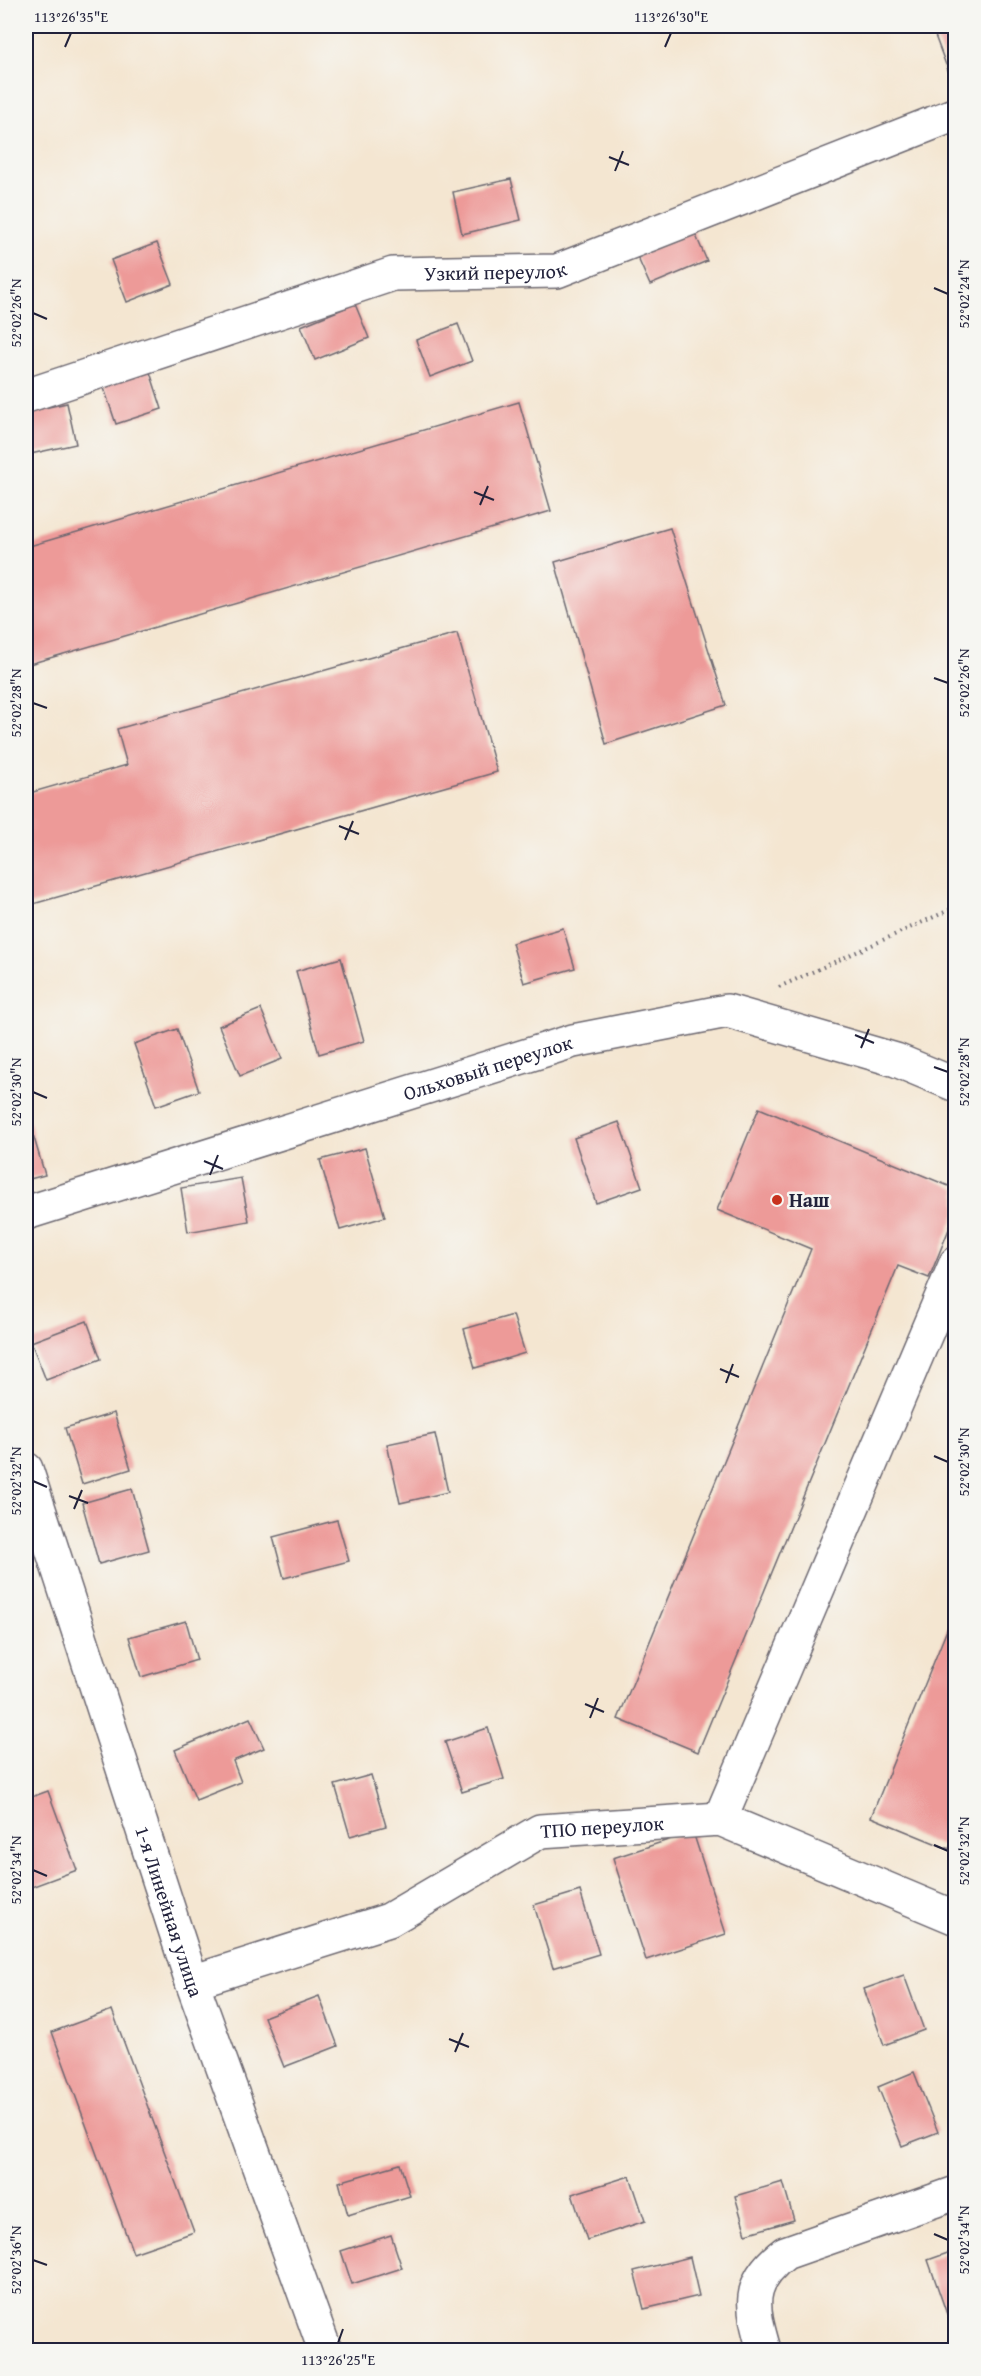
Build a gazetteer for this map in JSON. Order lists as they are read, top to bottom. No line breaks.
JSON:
{"streets":{"street":["Узкий переулок","Ольховый переулок","ТПО переулок","1-я Линейная улица"]},"crossings":[["ТПО переулок","1-я Линейная улица"]],"places":["Наш"],"coordinates":["113°26'35\"E","113°26'30\"E","52°02'24\"N","52°02'26\"N","52°02'28\"N","52°02'30\"N","52°02'32\"N","52°02'34\"N","52°02'36\"N","113°26'25\"E"]}
